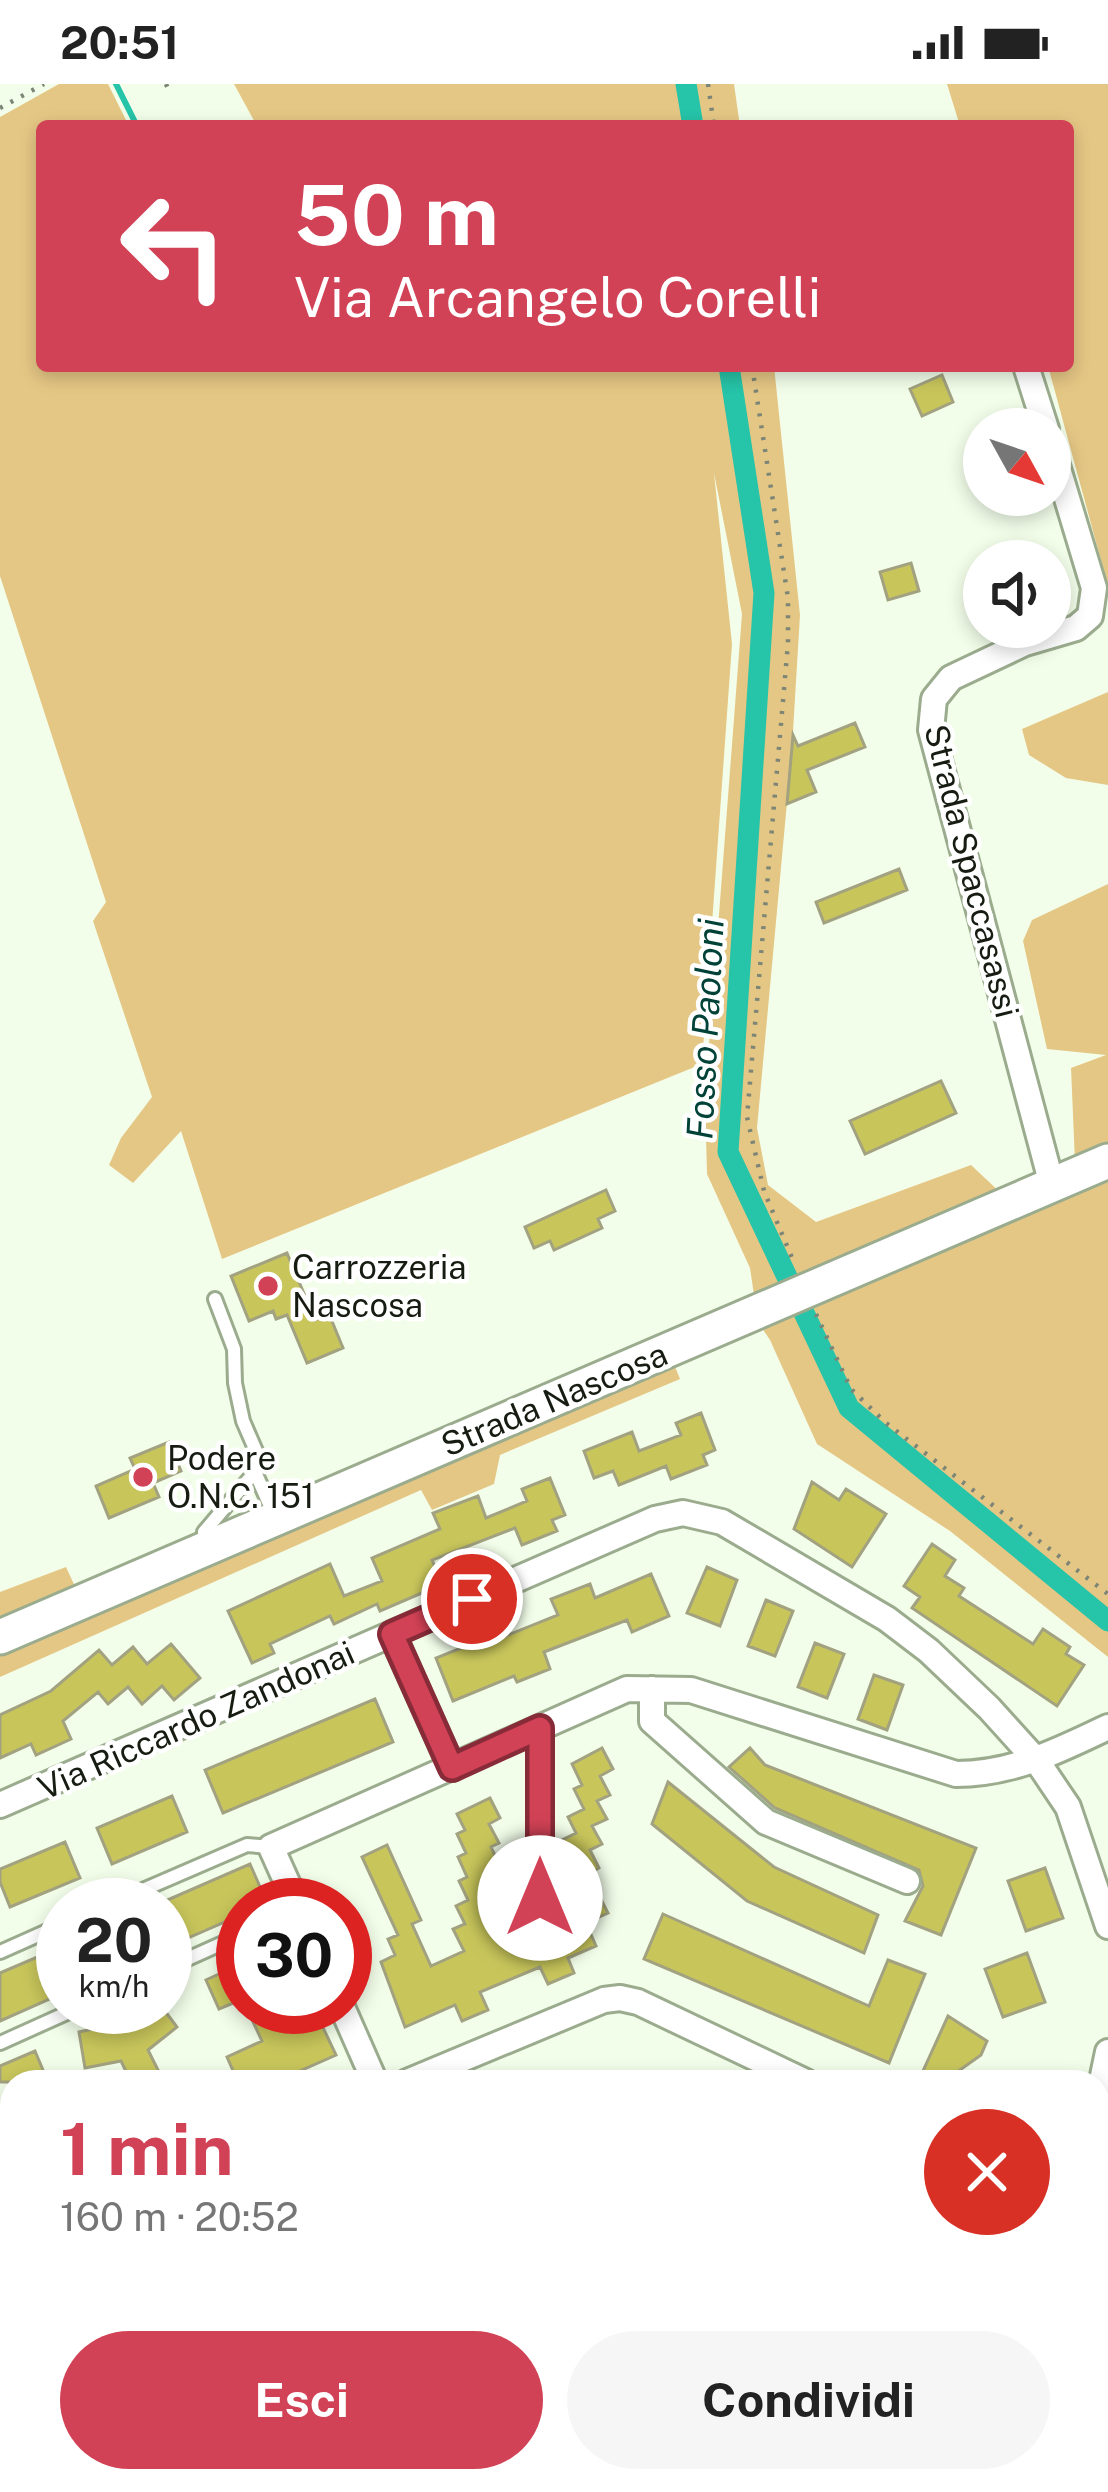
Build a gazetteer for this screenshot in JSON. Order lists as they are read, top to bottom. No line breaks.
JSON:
{"streets":{"street":["Strada Spaccasassi","Strada Nascosa","Via Riccardo Zandonai"]},"crossings":[["Strada Spaccasassi","Strada Nascosa"]],"water":["Fosso Paoloni"],"places":["Carrozzeria Nascosa","Podere O.N.C. 151"],"north":"bottom right","page":{"status":"20:51","turn":["50 m","Via Arcangelo Corelli"],"speed":"20 km/h","limit":"30","heading":["1 min","160 m · 20:52"],"buttons":["Esci","Condividi"]}}
